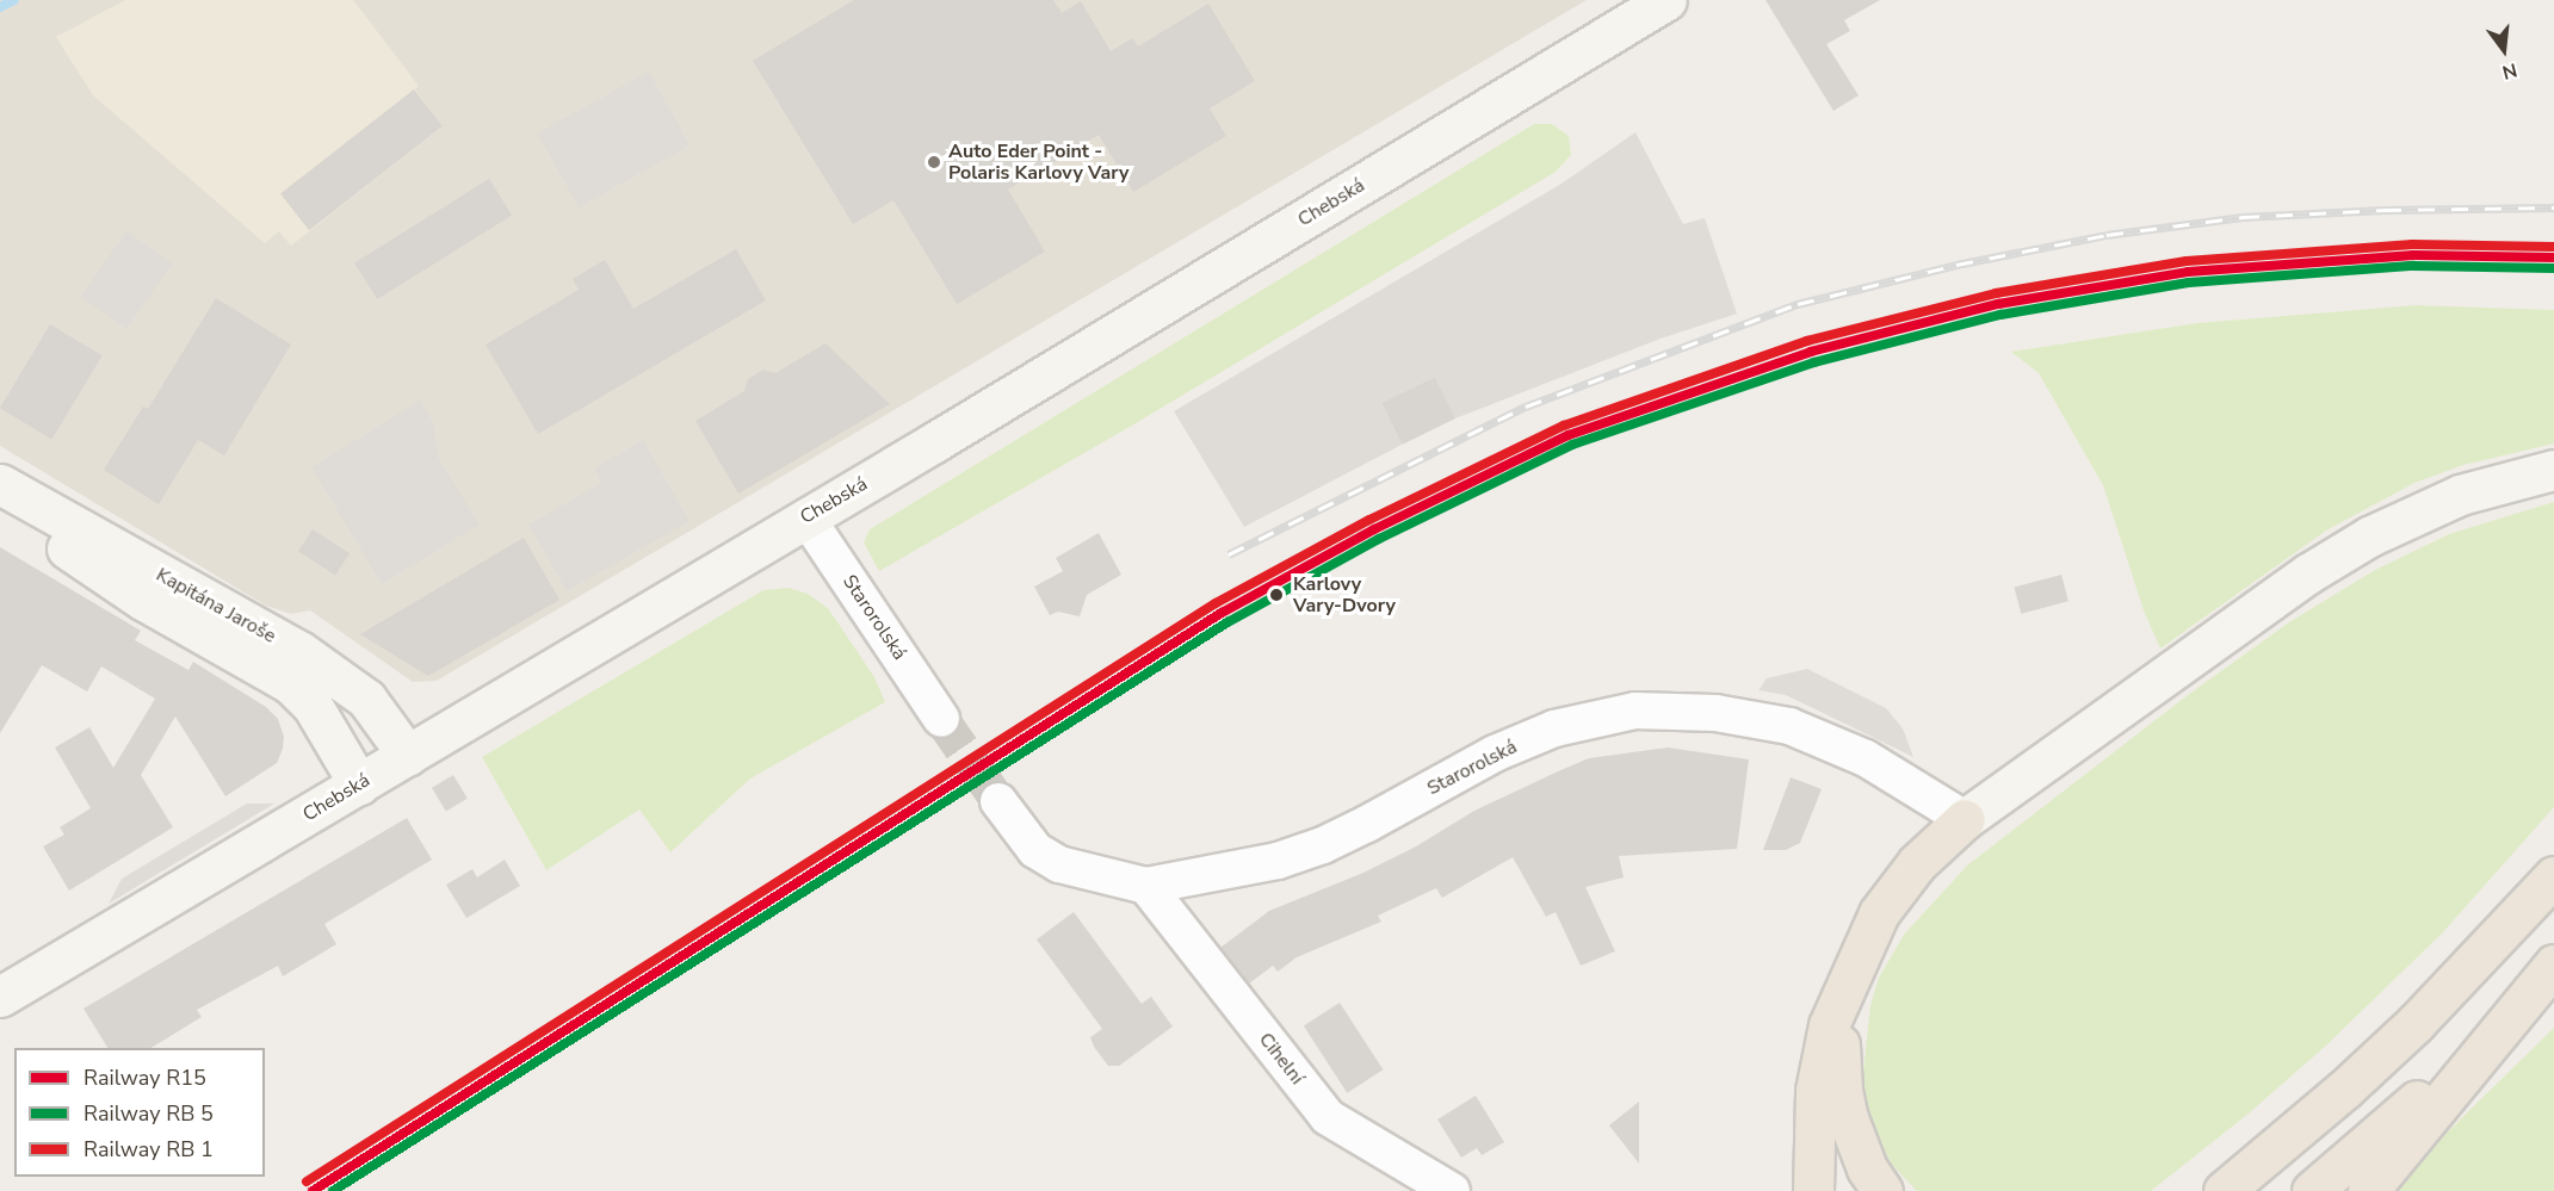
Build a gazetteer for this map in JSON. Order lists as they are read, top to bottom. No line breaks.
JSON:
{"streets":{"street":["Chebská","Kapitána Jaroše","Starorolská","Cihelní"]},"crossings":[["Chebská","Kapitána Jaroše"],["Chebská","Starorolská"],["Starorolská","Cihelní"]],"places":["Auto Eder Point - Polaris Karlovy Vary","Karlovy Vary-Dvory"],"lines":["rail line R15"],"legend":["Railway R15","Railway RB 5","Railway RB 1"],"north":"bottom"}
